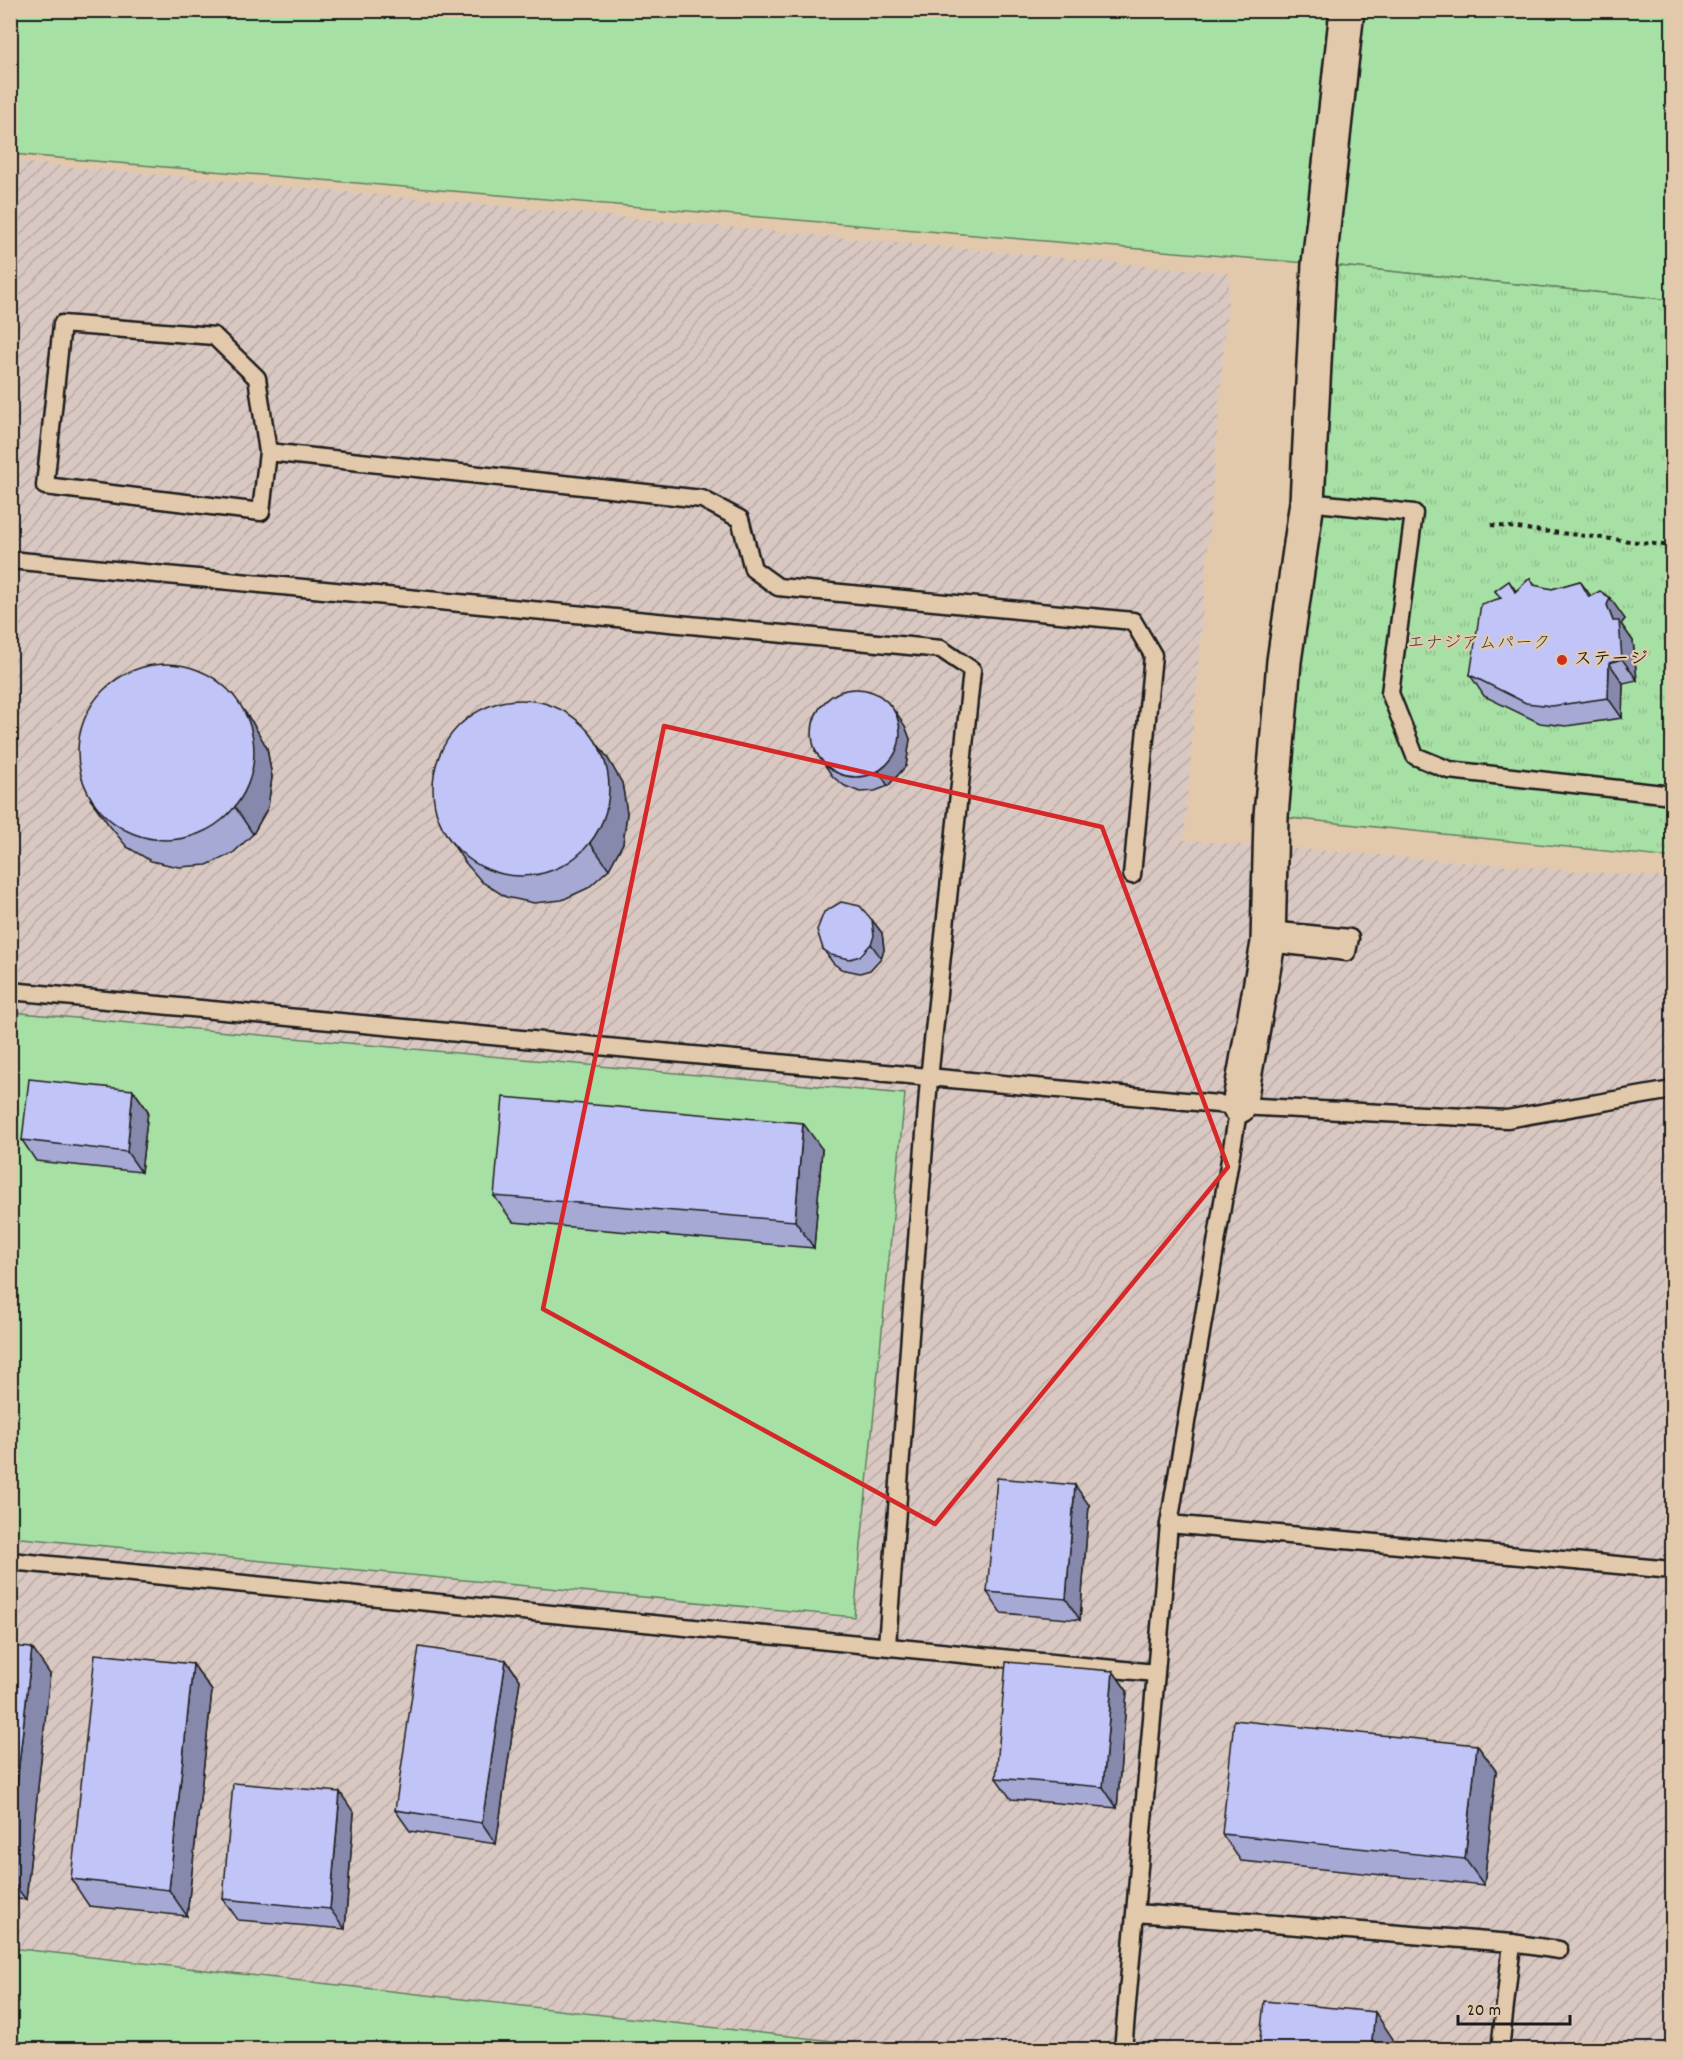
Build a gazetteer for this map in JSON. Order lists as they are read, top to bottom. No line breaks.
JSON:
{"parks":["エナジアムパーク"],"places":["ステージ"],"scale_bar":"20 m"}
